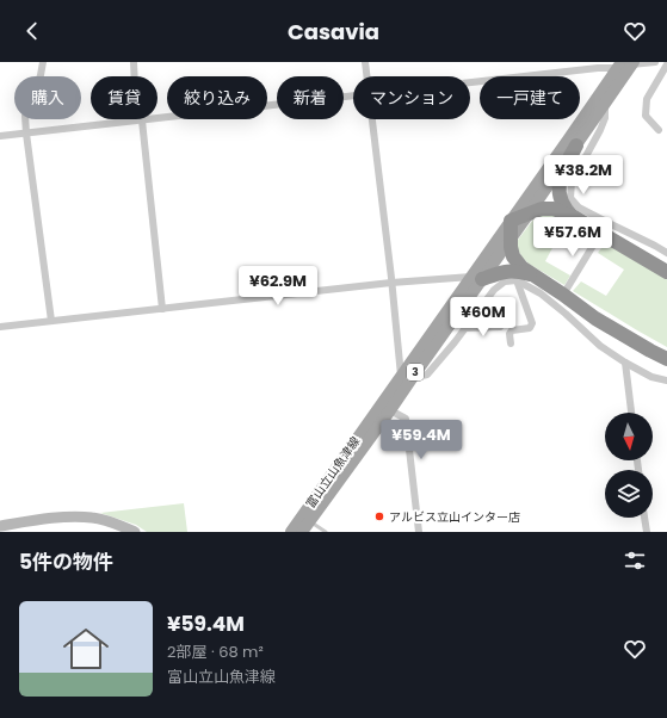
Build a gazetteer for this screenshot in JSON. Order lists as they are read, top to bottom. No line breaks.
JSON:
{"streets":{"main road":["3","富山立山魚津線"]},"places":["アルビス立山インター店"],"north":"bottom","page":{"header":"Casavia","chip":["購入","賃貸","絞り込み","新着","マンション","一戸建て"],"price":["¥38.2M","¥57.6M","¥62.9M","¥60M","¥59.4M"],"heading":"5件の物件","list":[{"name":"¥59.4M","note":"2部屋 · 68 m² · 富山立山魚津線"}]}}
